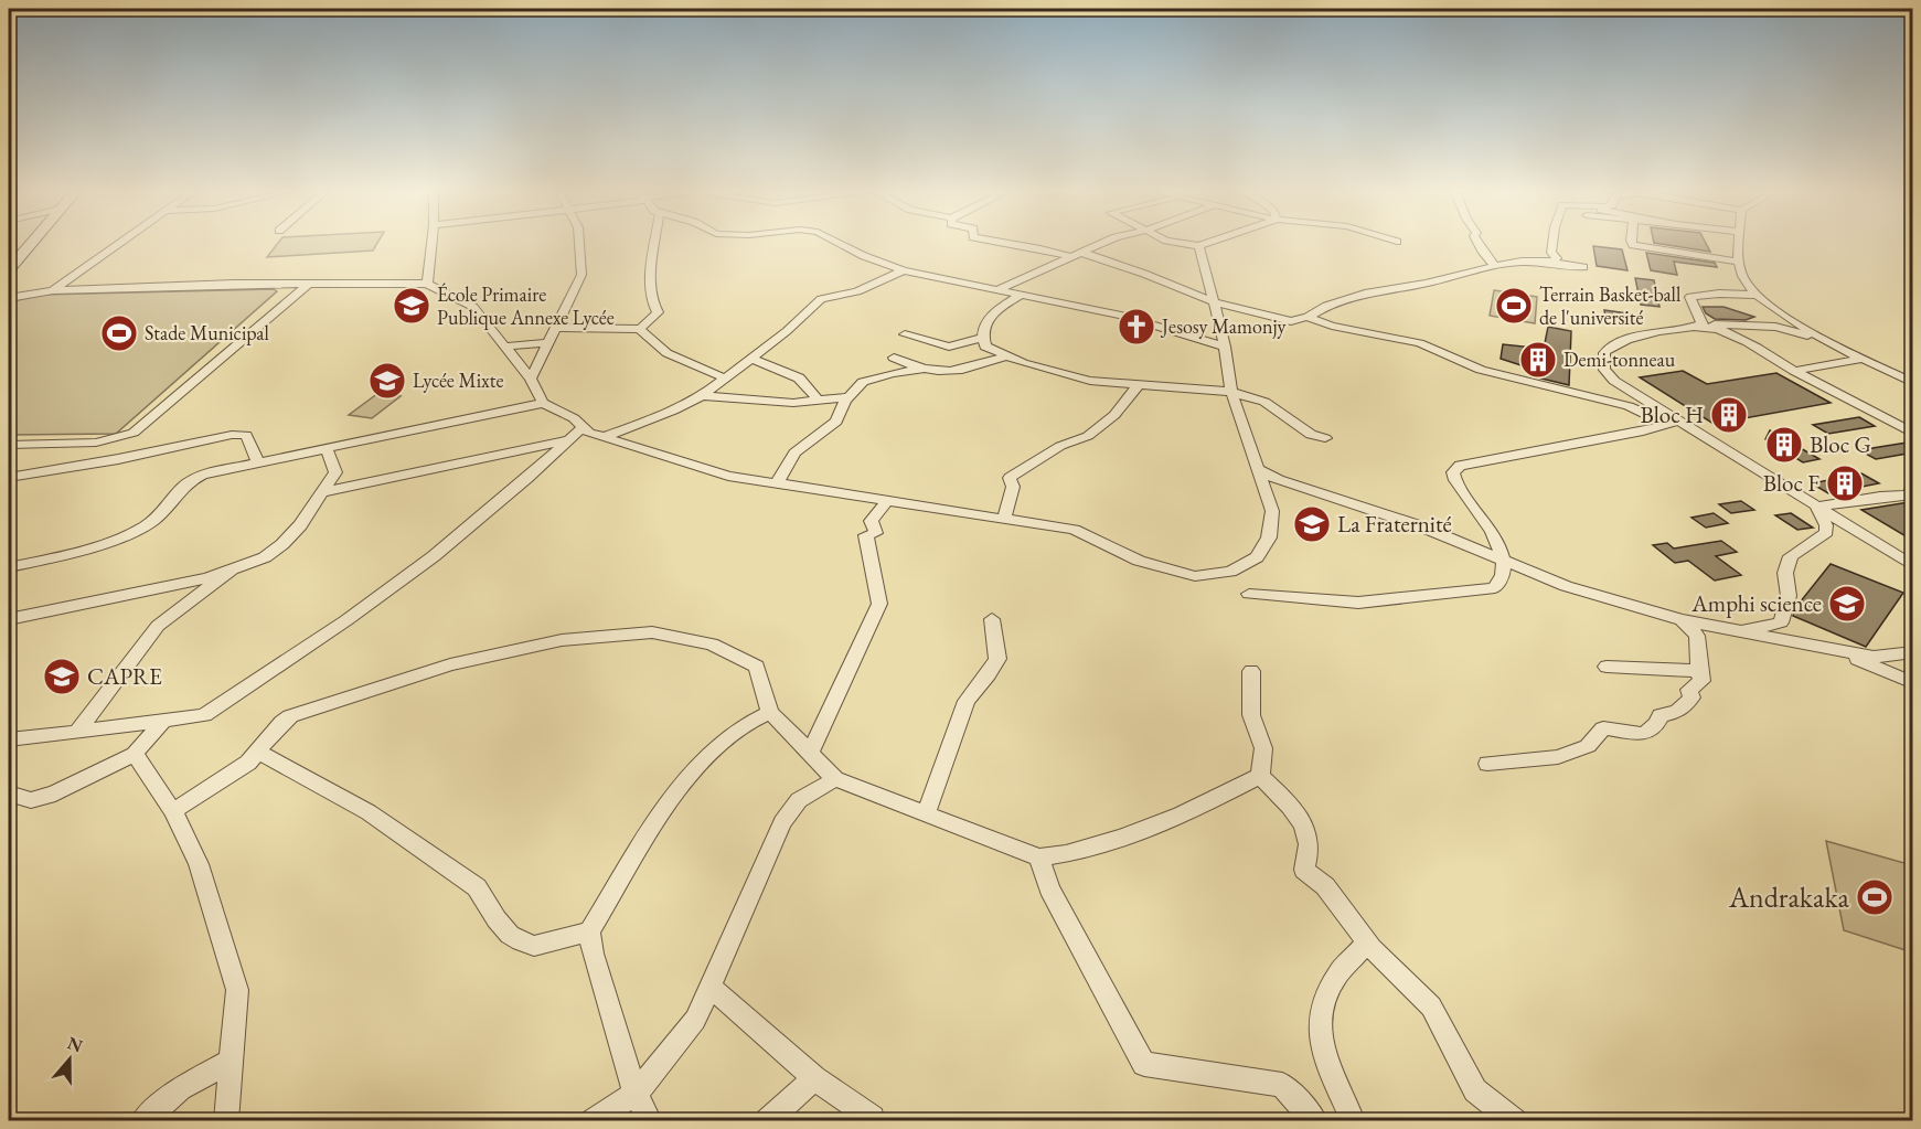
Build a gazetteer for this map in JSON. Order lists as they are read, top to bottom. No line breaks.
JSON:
{"places":{"school or university":["École Primaire Publique Annexe Lycée","Lycée Mixte","La Fraternité","Amphi science","CAPRE"],"sports":["Terrain Basket-ball de l'université","Stade Municipal","Andrakaka"],"church":["Jesosy Mamonjy"],"building":["Demi-tonneau","Bloc H","Bloc G","Bloc F"]},"north":"top"}
